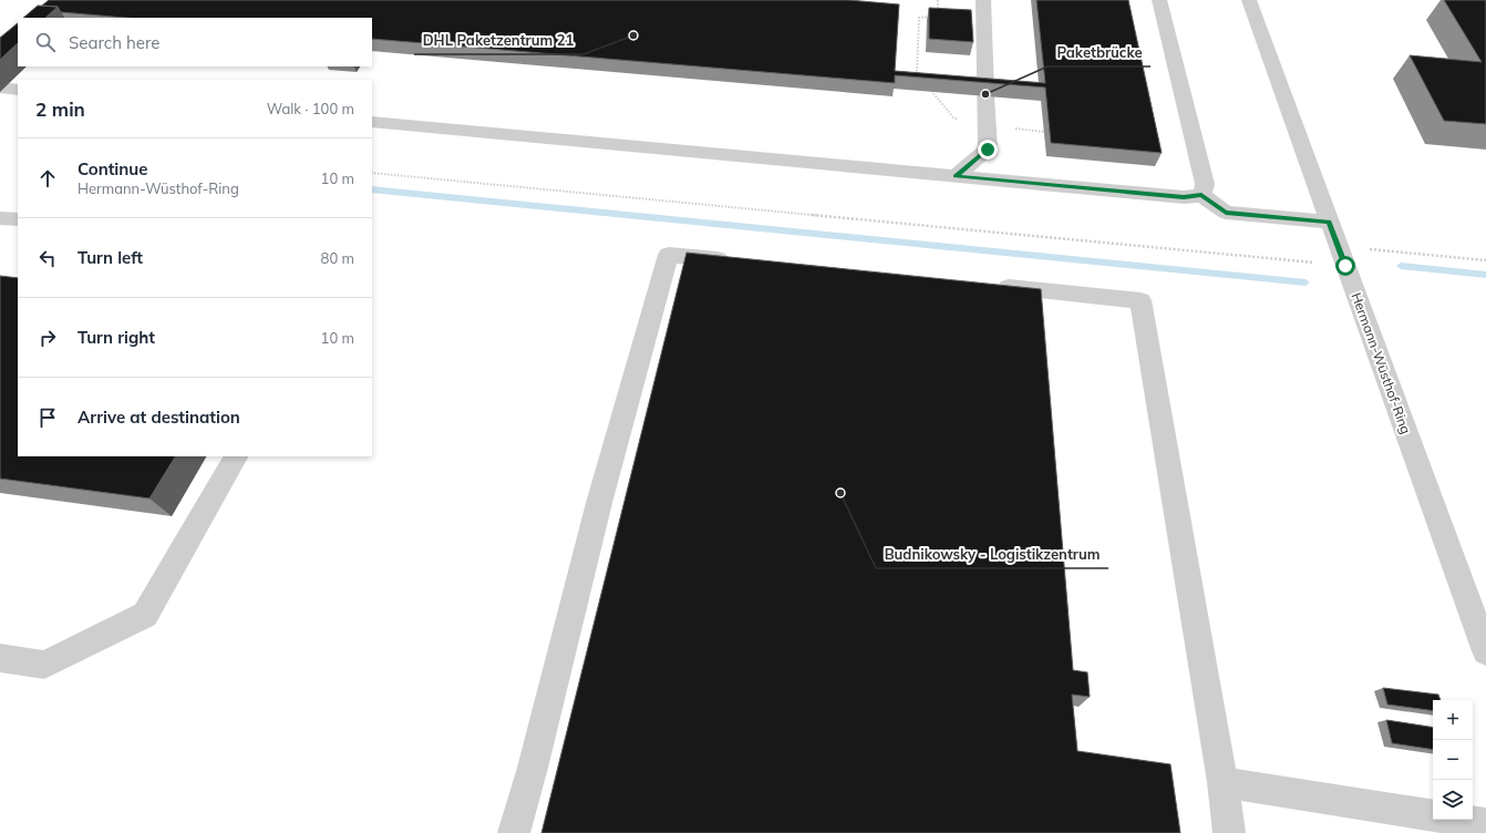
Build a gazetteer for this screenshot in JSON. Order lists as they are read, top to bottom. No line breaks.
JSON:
{"streets":{"street":["Hermann-Wüsthof-Ring"]},"places":["DHL Paketzentrum 21","Paketbrücke","Budnikowsky - Logistikzentrum"],"page":{"search":"Search here","heading":["2 min","Walk · 100 m"],"list":[["Continue","Hermann-Wüsthof-Ring","10 m"],["Turn left","80 m"],["Turn right","10 m"],"Arrive at destination"],"map_buttons":["+","−"]}}
